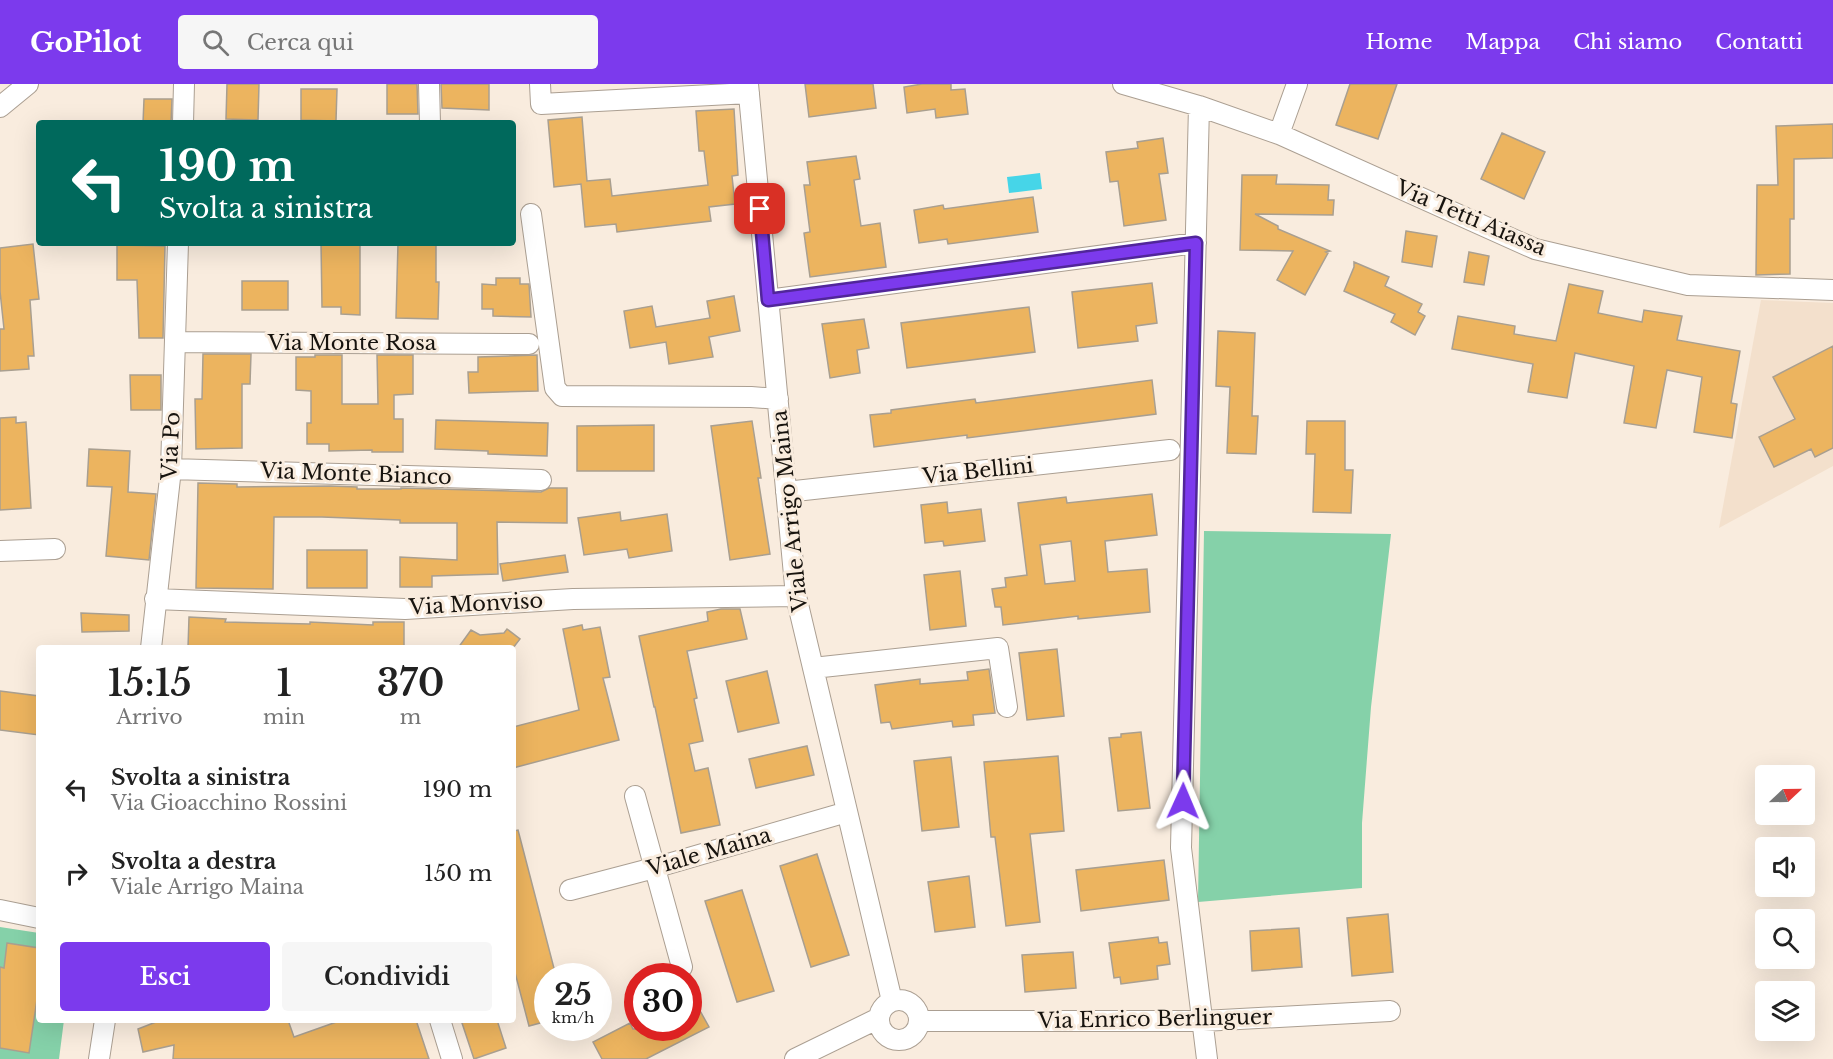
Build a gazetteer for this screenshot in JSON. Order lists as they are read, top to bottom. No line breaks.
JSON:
{"streets":{"street":["Via Tetti Aiassa","Via Monte Rosa","Via Po","Via Bellini","Via Monte Bianco","Viale Arrigo Maina","Via Monviso","Viale Maina","Via Enrico Berlinguer"]},"crossings":[["Via Monte Rosa","Via Po"],["Via Po","Via Monte Bianco"],["Via Po","Via Monviso"],["Via Bellini","Viale Arrigo Maina"],["Viale Arrigo Maina","Via Monviso"],["Viale Arrigo Maina","Viale Maina"],["Viale Arrigo Maina","Via Enrico Berlinguer"]],"north":"right","page":{"header":"GoPilot","search":"Cerca qui","nav":["Home","Mappa","Chi siamo","Contatti"],"turn":["190 m","Svolta a sinistra"],"eta":["15:15","Arrivo","1","min","370","m"],"list":[{"name":"Svolta a sinistra","note":"Via Gioacchino Rossini","value":"190 m"},{"name":"Svolta a destra","note":"Viale Arrigo Maina","value":"150 m"}],"buttons":["Esci","Condividi"],"speed":"25 km/h","limit":"30"}}
